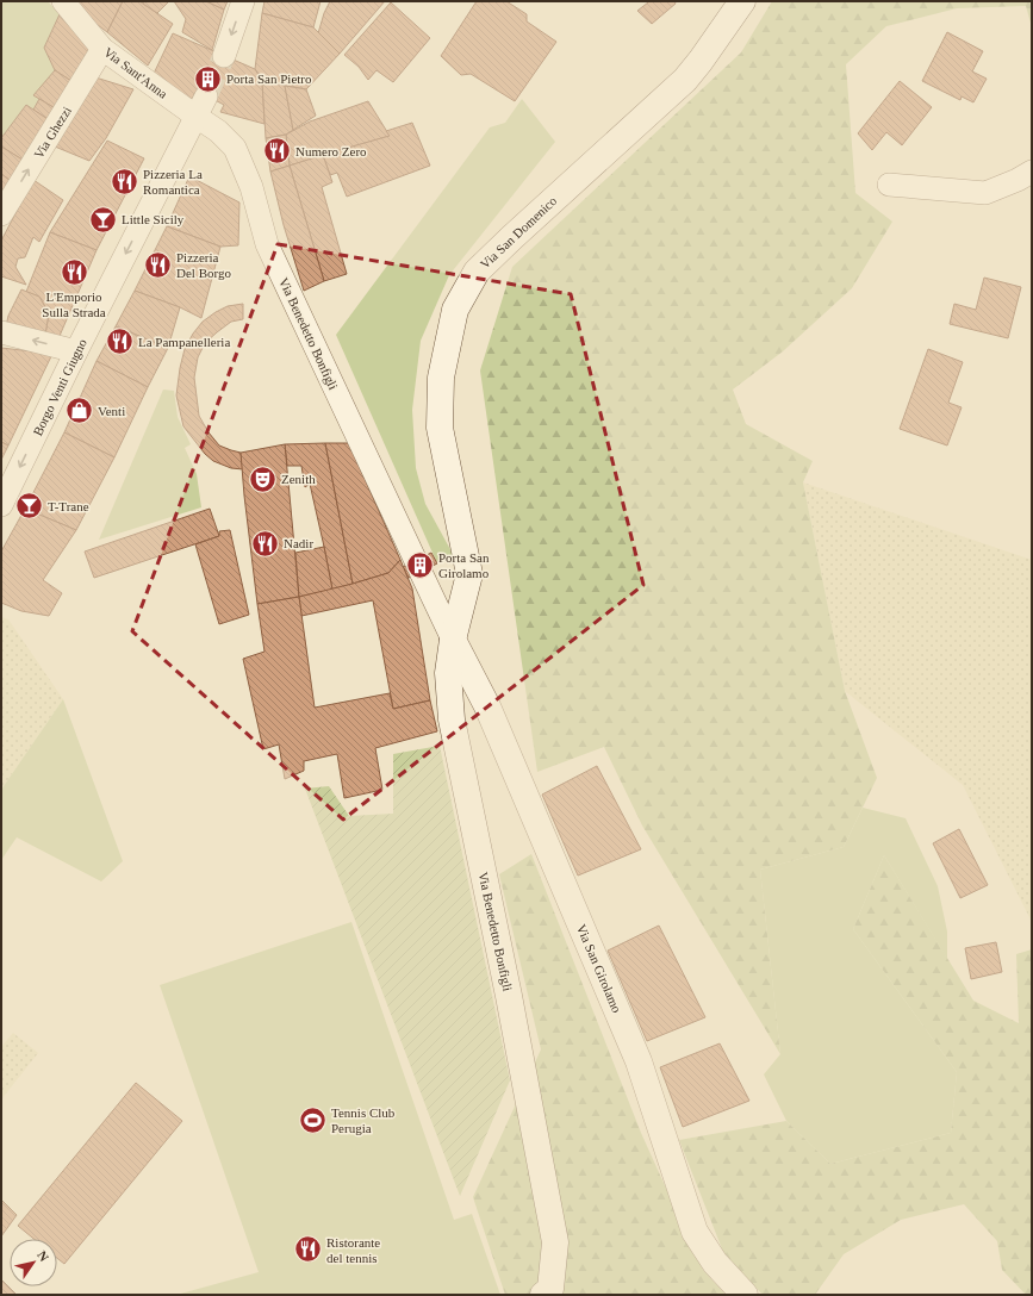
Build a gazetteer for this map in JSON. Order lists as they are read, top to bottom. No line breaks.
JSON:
{"streets":{"main road":["Via San Domenico","Via Benedetto Bonfigli","Via San Girolamo"],"street":["Via Sant'Anna","Via Ghezzi","Borgo Venti Giugno"]},"crossings":[["Via Sant'Anna","Via Ghezzi"],["Via Sant'Anna","Via Benedetto Bonfigli"],["Via Sant'Anna","Borgo Venti Giugno"],["Via San Domenico","Via Benedetto Bonfigli"],["Via San Domenico","Via San Girolamo"],["Via Benedetto Bonfigli","Borgo Venti Giugno"],["Via Benedetto Bonfigli","Via San Girolamo"]],"one_way":["Via Ghezzi","Borgo Venti Giugno"],"places":{"building":["Porta San Pietro","Porta San Girolamo"],"restaurant":["Numero Zero","Pizzeria La Romantica","Pizzeria Del Borgo","L'Emporio Sulla Strada","La Pampanelleria","Nadir","Ristorante del tennis"],"bar":["Little Sicily","T-Trane"],"shop":["Venti"],"theatre":["Zenith"],"sports":["Tennis Club Perugia"]},"north":"top right"}
